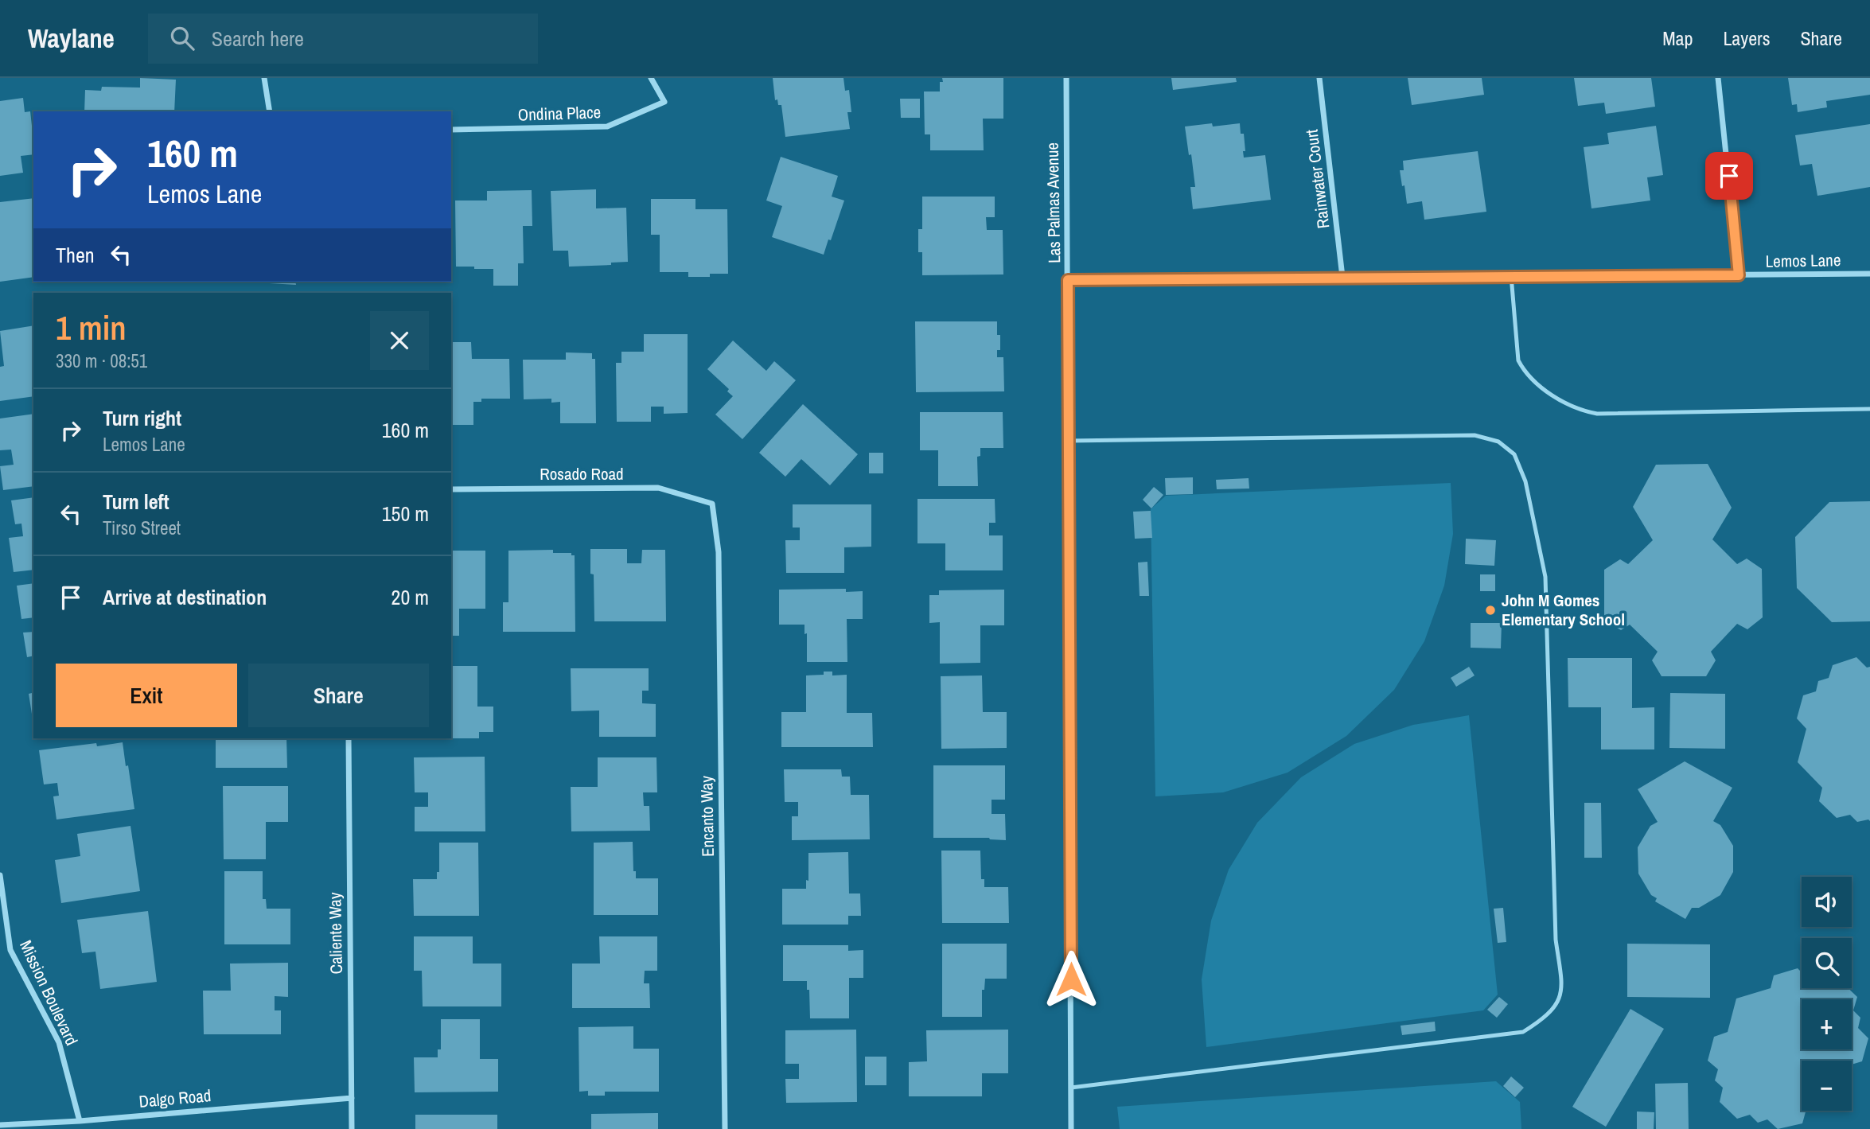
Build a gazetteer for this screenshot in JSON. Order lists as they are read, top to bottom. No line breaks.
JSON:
{"streets":{"street":["Ondina Place","Rainwater Court","Las Palmas Avenue","Lemos Lane","Rosado Road","Encanto Way","Caliente Way","Mission Boulevard","Dalgo Road"]},"crossings":[["Rainwater Court","Lemos Lane"],["Las Palmas Avenue","Lemos Lane"],["Rosado Road","Encanto Way"],["Caliente Way","Dalgo Road"],["Mission Boulevard","Dalgo Road"]],"places":["John M Gomes Elementary School"],"page":{"header":"Waylane","search":"Search here","nav":["Map","Layers","Share"],"turn":["160 m","Lemos Lane"],"then":"Then","heading":["1 min","330 m · 08:51"],"list":[{"name":"Turn right","note":"Lemos Lane","value":"160 m"},{"name":"Turn left","note":"Tirso Street","value":"150 m"},{"name":"Arrive at destination","value":"20 m"}],"buttons":["Exit","Share"],"map_buttons":["+","−"]}}
